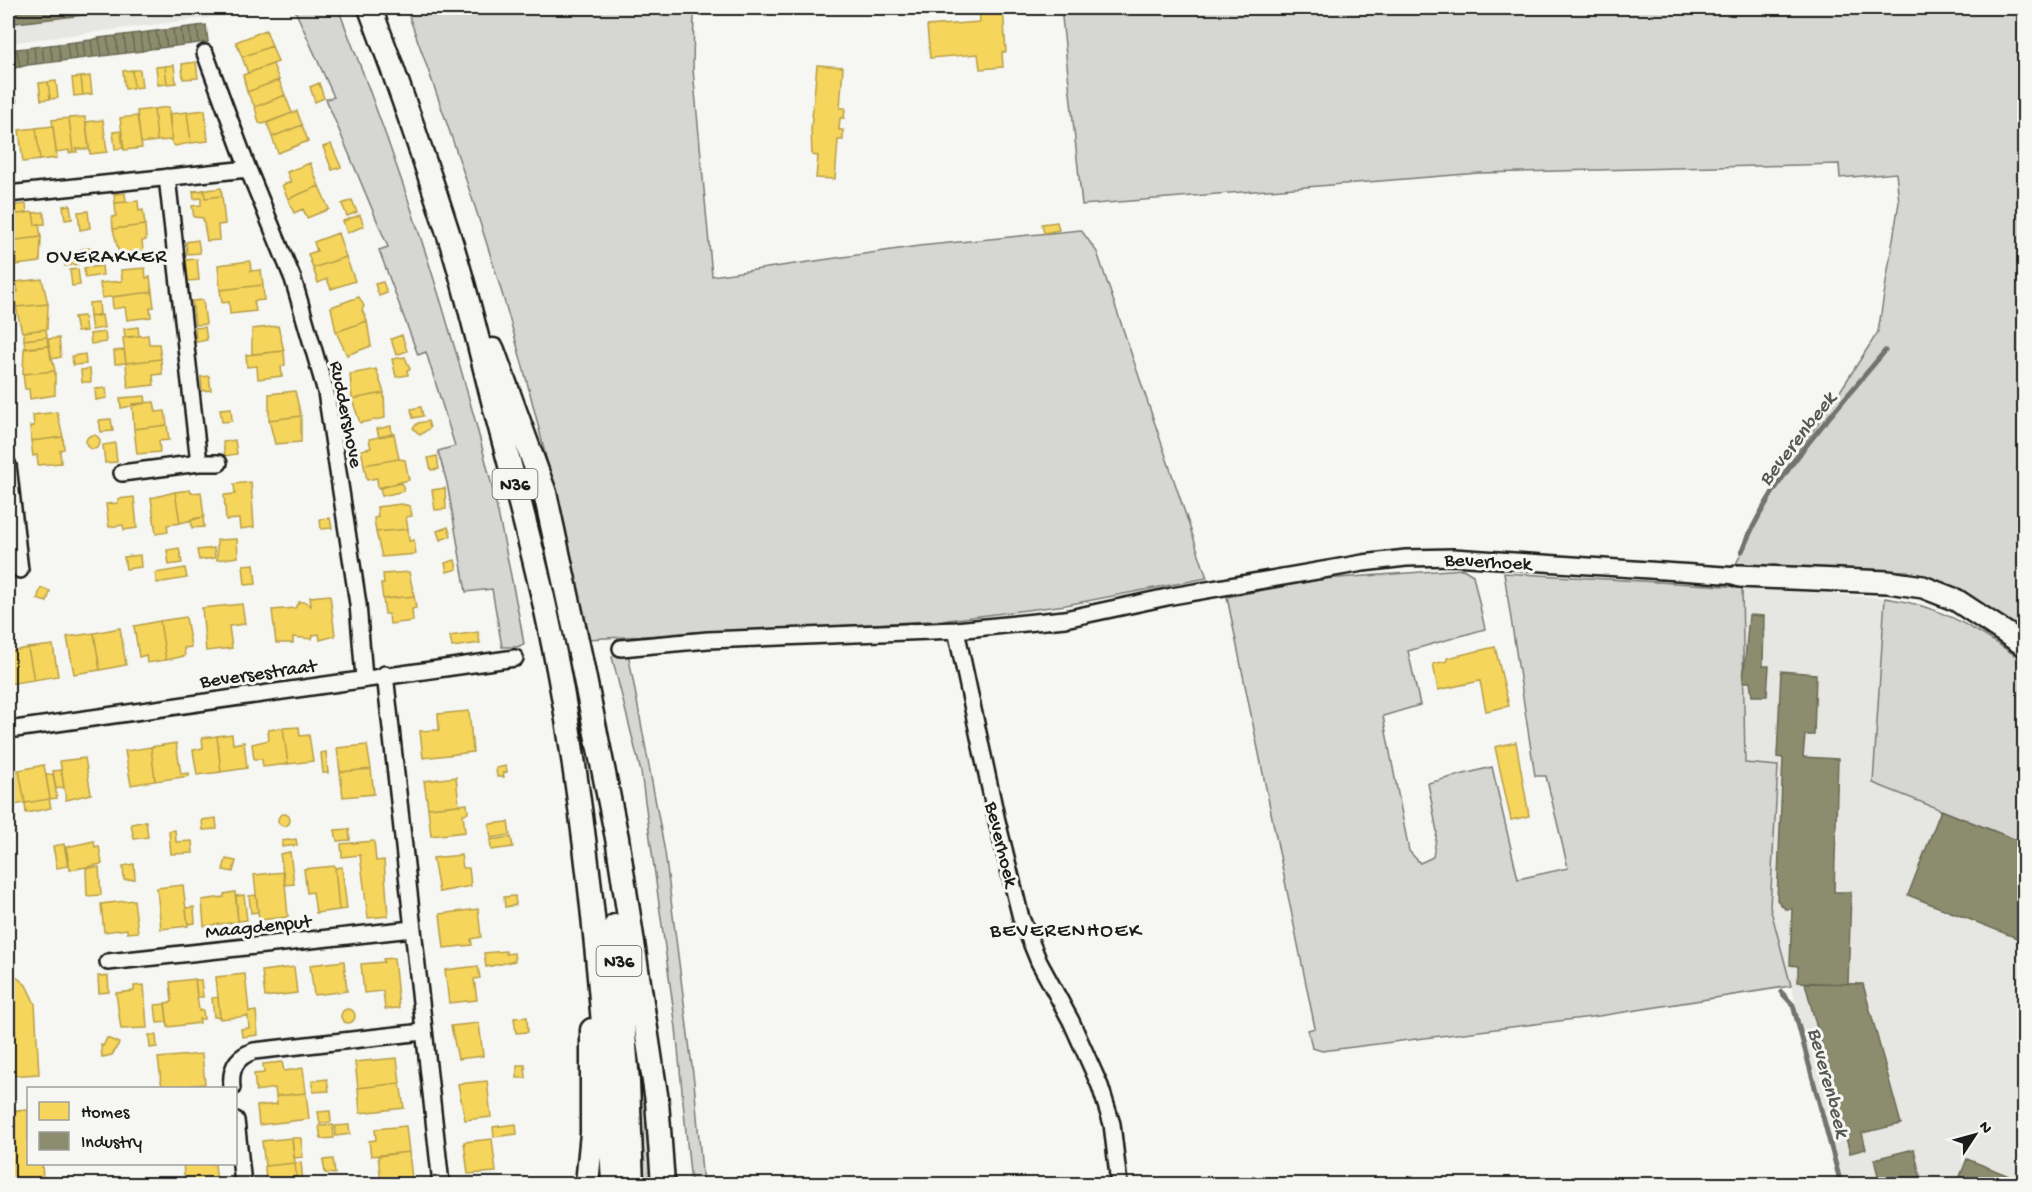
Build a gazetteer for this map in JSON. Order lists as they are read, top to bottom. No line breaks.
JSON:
{"streets":{"main road":["N36"],"street":["Ruddershove","Beverhoek","Beversestraat","Maagdenput"]},"crossings":[["Ruddershove","Beversestraat"]],"districts":["OVERAKKER","BEVERENHOEK"],"water":["Beverenbeek"],"legend":["Homes","Industry"],"north":"top right"}
